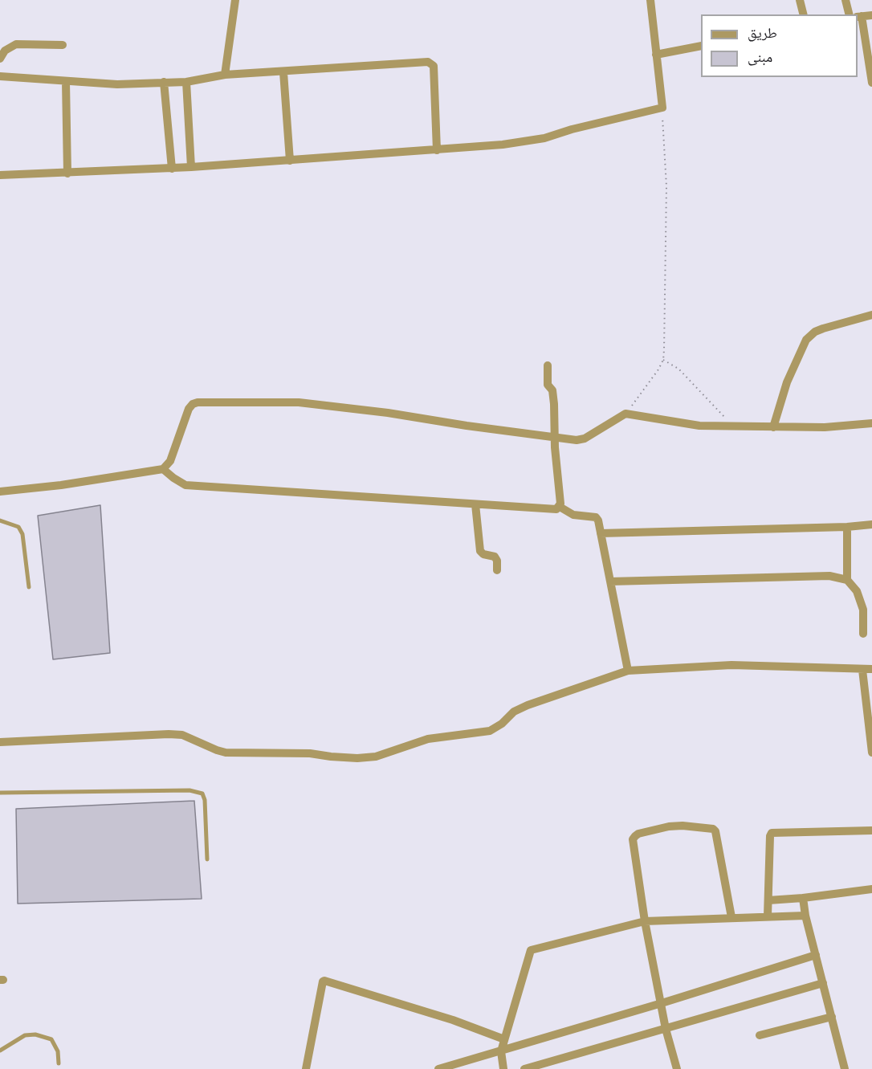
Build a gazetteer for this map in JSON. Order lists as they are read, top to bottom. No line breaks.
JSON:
{"legend":["طريق","مبنى"]}
